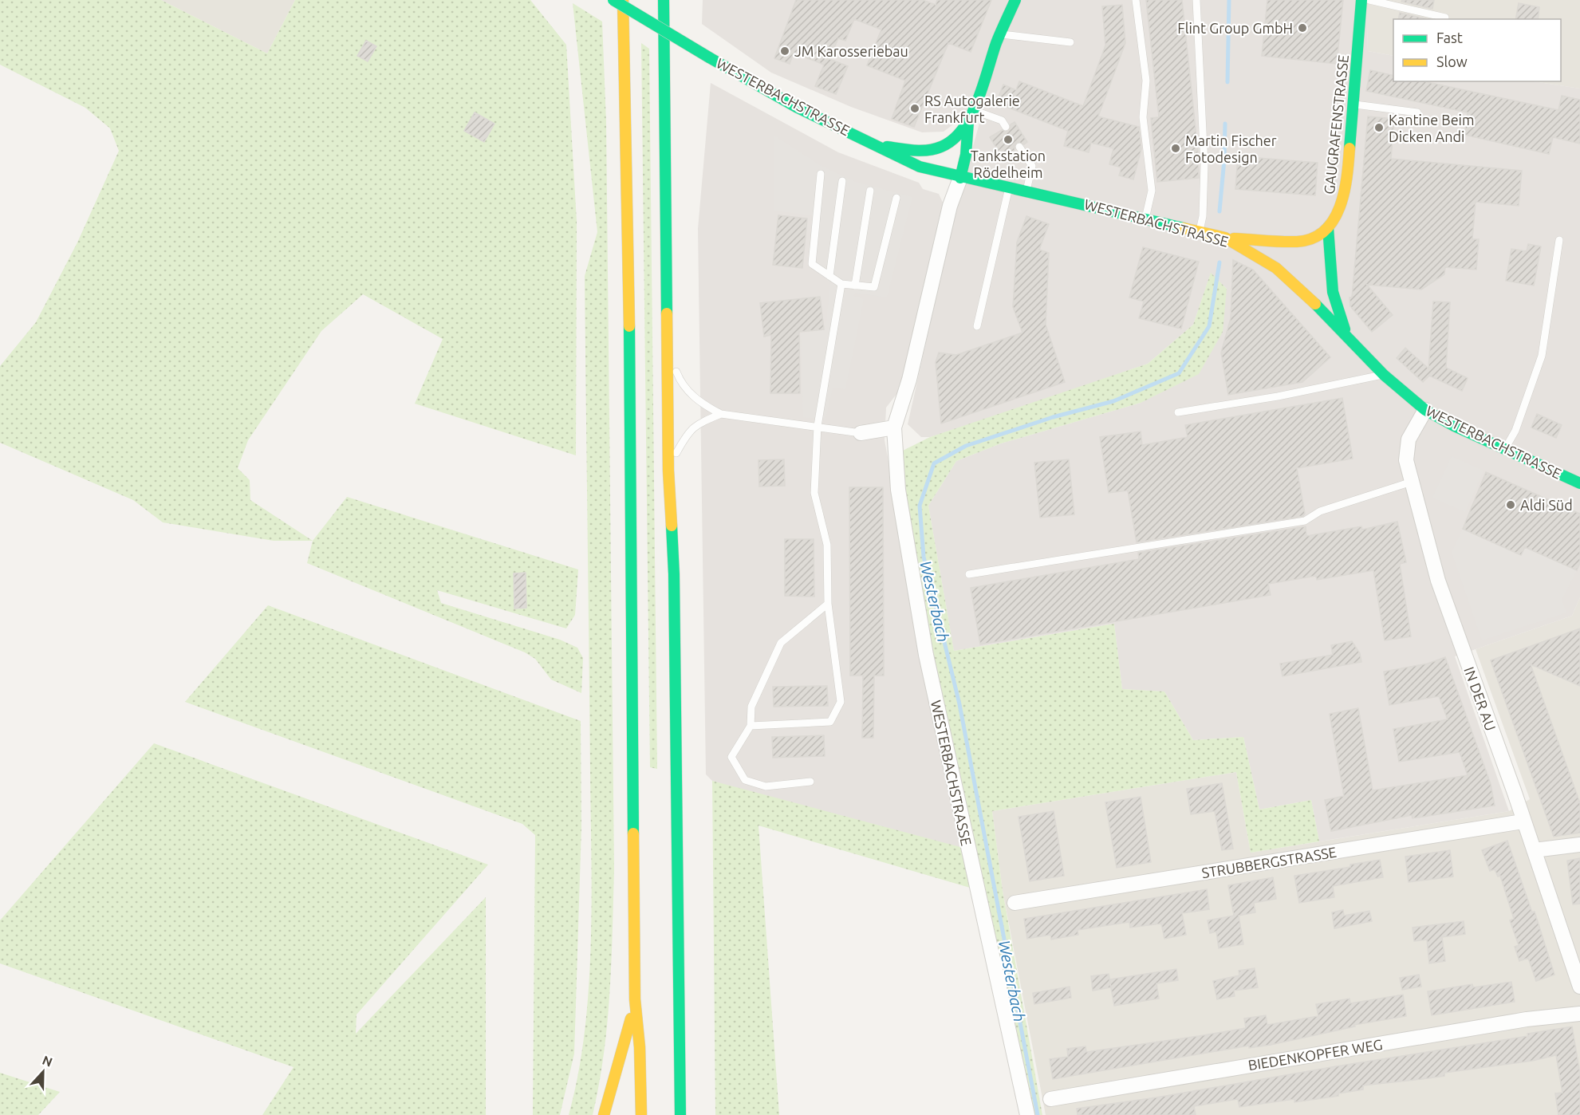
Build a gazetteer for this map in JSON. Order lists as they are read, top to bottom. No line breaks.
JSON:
{"streets":{"main road":["WESTERBACHSTRASSE","GAUGRAFENSTRASSE"],"street":["IN DER AU","STRUBBERGSTRASSE","BIEDENKOPFER WEG"]},"crossings":[["WESTERBACHSTRASSE","GAUGRAFENSTRASSE"],["WESTERBACHSTRASSE","IN DER AU"],["IN DER AU","STRUBBERGSTRASSE"]],"water":["Westerbach"],"places":["Flint Group GmbH","JM Karosseriebau","RS Autogalerie Frankfurt","Kantine Beim Dicken Andi","Tankstation Rödelheim","Martin Fischer Fotodesign","Aldi Süd"],"legend":["Fast","Slow"],"north":"top"}
